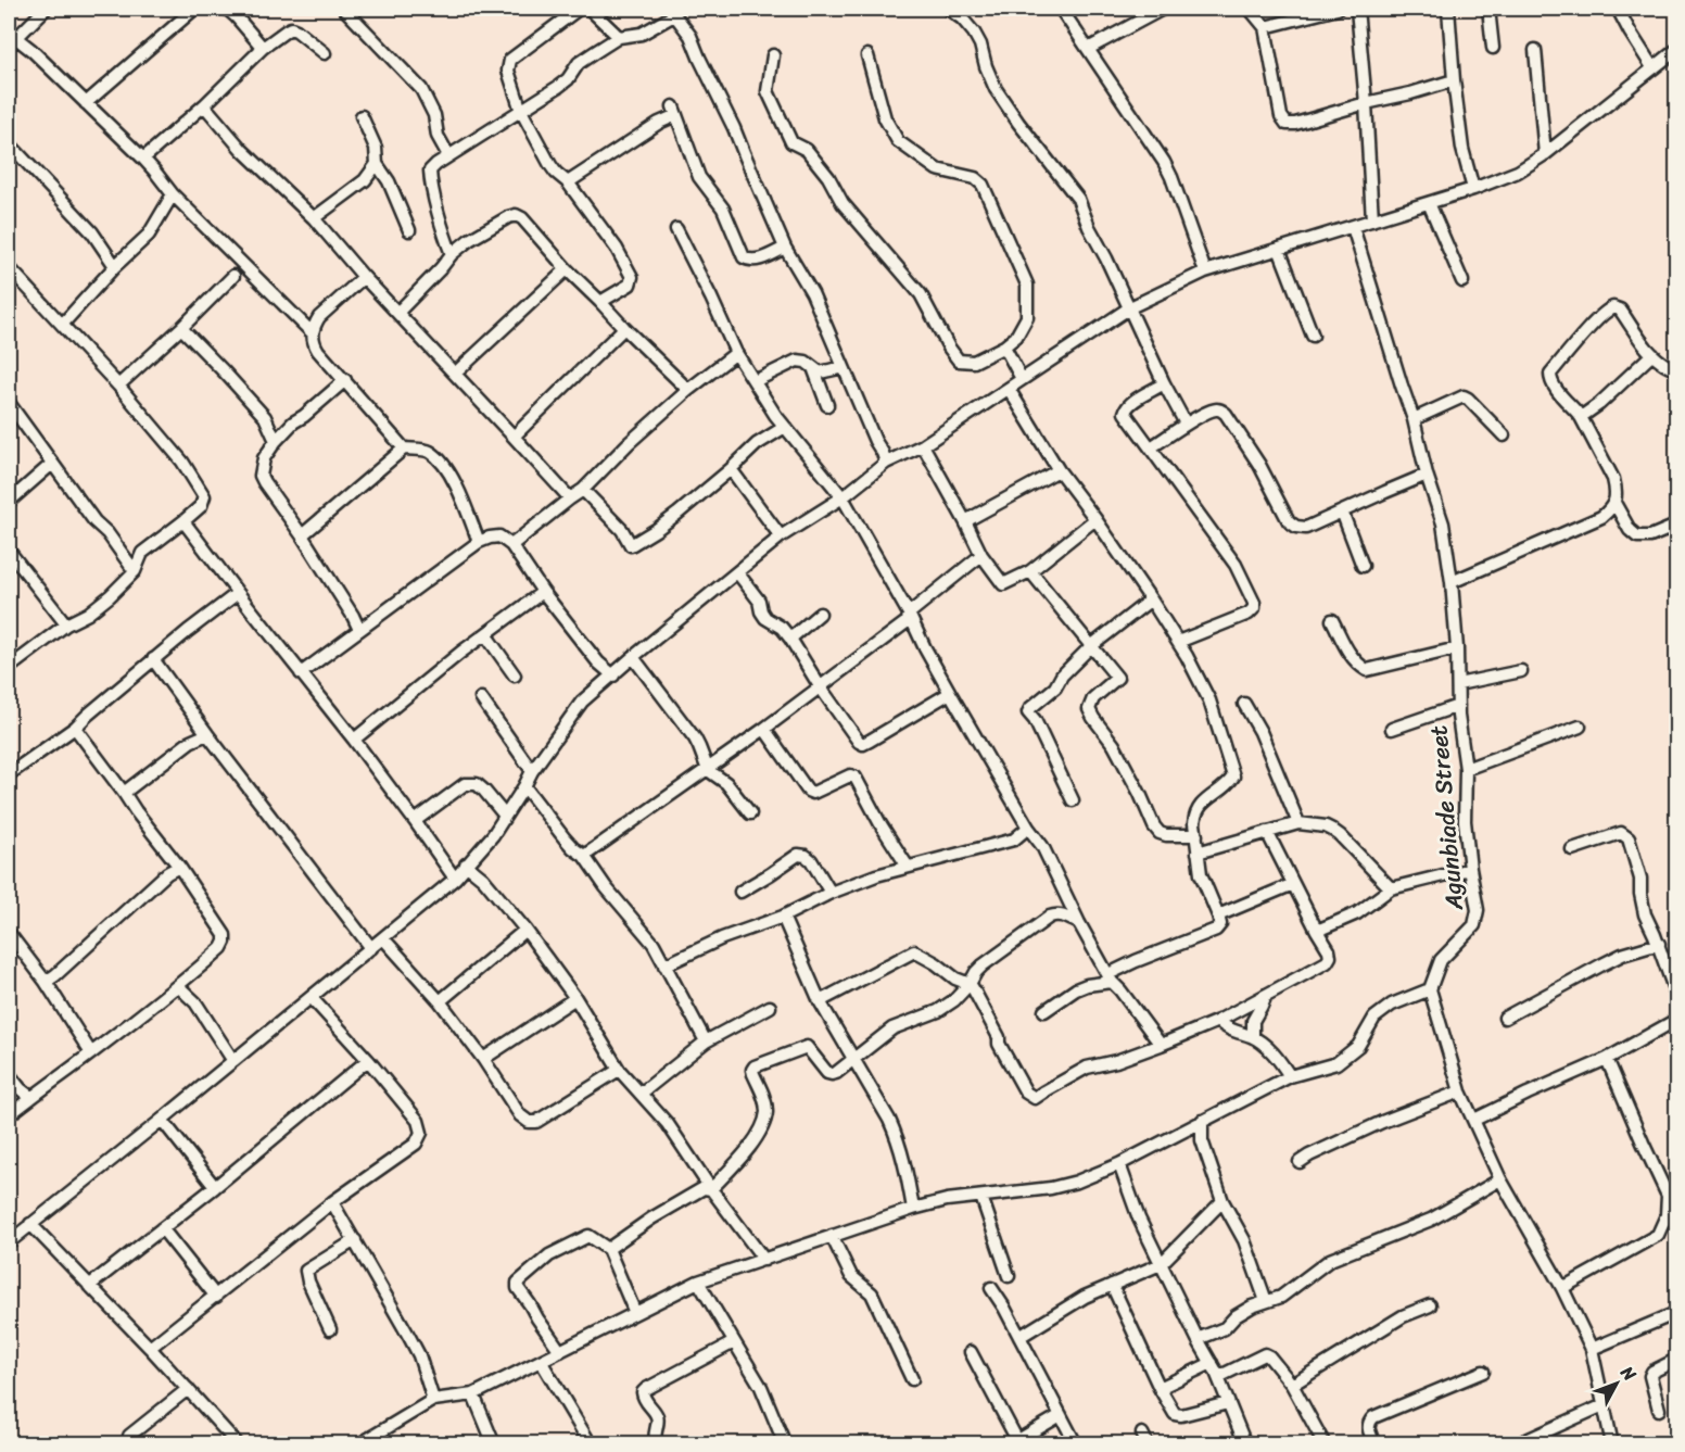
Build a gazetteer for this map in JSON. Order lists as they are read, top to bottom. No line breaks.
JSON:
{"streets":{"street":["Agunbiade Street"]},"north":"top right"}
